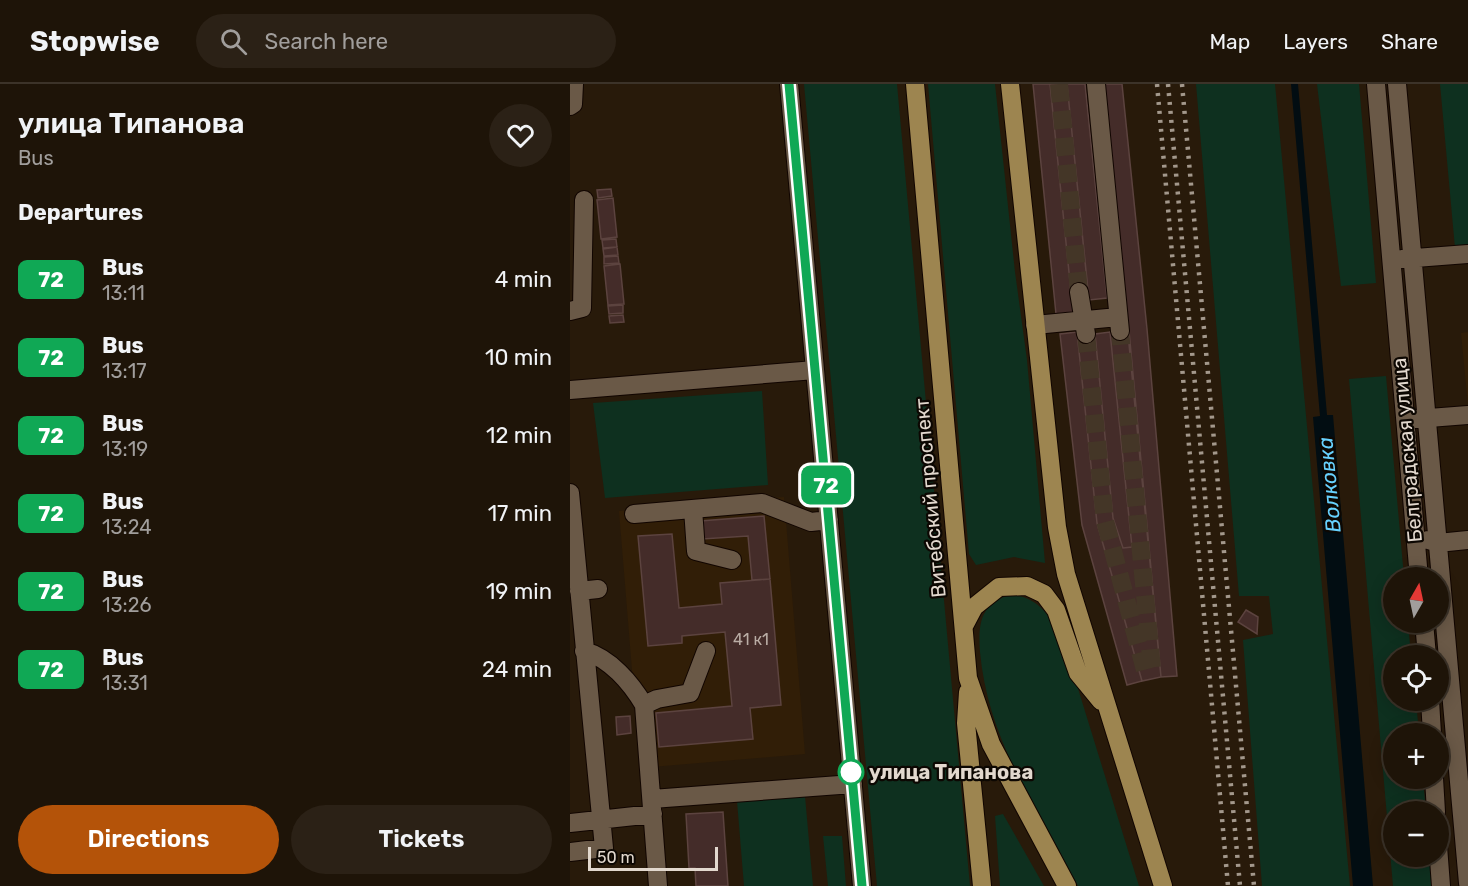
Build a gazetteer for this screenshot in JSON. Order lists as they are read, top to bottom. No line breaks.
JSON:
{"streets":{"main road":["Витебский проспект"],"street":["Белградская улица"]},"water":["Волковка"],"places":["улица Типанова"],"lines":["bus line 72"],"house_numbers":["41 к1"],"scale_bar":"50 m","north":"top","page":{"header":"Stopwise","search":"Search here","nav":["Map","Layers","Share"],"heading":[["улица Типанова","Bus"],"Departures"],"on_map":"72","list":[{"mark":"72","name":"Bus","note":"13:11","value":"4 min"},{"mark":"72","name":"Bus","note":"13:17","value":"10 min"},{"mark":"72","name":"Bus","note":"13:19","value":"12 min"},{"mark":"72","name":"Bus","note":"13:24","value":"17 min"},{"mark":"72","name":"Bus","note":"13:26","value":"19 min"},{"mark":"72","name":"Bus","note":"13:31","value":"24 min"}],"map_buttons":["+","−"],"buttons":["Directions","Tickets"],"scale":"50 m"}}
